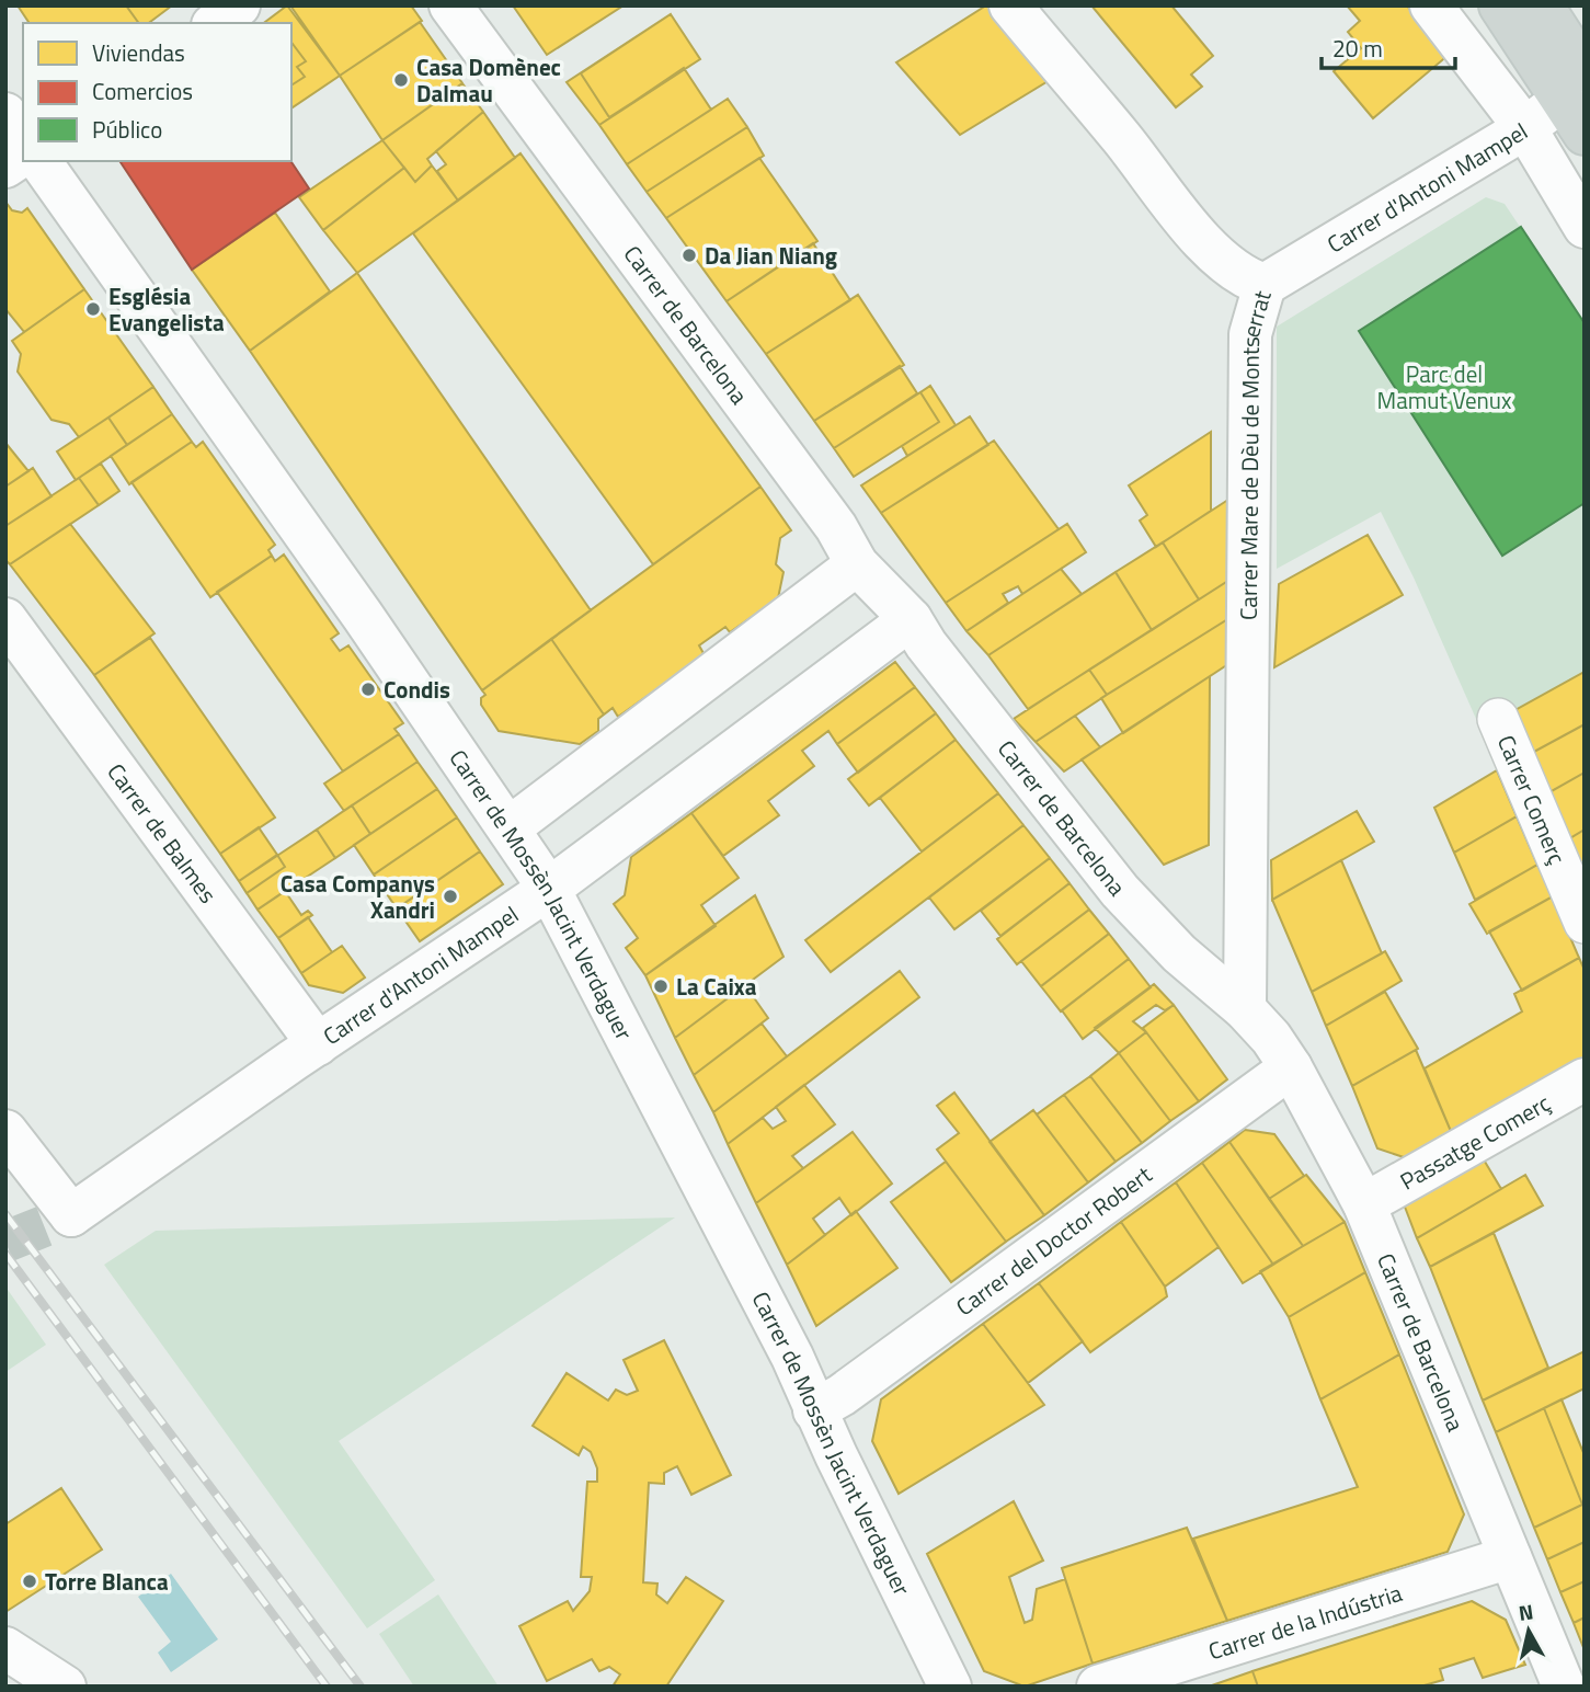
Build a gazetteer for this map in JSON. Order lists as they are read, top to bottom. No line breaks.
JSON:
{"streets":{"street":["Carrer d'Antoni Mampel","Carrer de Barcelona","Carrer Mare de Dèu de Montserrat","Carrer Comerç","Carrer de Balmes","Carrer de Mossèn Jacint Verdaguer","Passatge Comerç","Carrer del Doctor Robert","Carrer de la Indústria"]},"crossings":[["Carrer d'Antoni Mampel","Carrer de Barcelona"],["Carrer d'Antoni Mampel","Carrer Mare de Dèu de Montserrat"],["Carrer d'Antoni Mampel","Carrer de Balmes"],["Carrer d'Antoni Mampel","Carrer de Mossèn Jacint Verdaguer"],["Carrer de Barcelona","Carrer Mare de Dèu de Montserrat"],["Carrer de Barcelona","Passatge Comerç"],["Carrer de Barcelona","Carrer del Doctor Robert"],["Carrer de Barcelona","Carrer de la Indústria"],["Carrer de Mossèn Jacint Verdaguer","Carrer del Doctor Robert"]],"parks":["Parc del Mamut Venux"],"places":["Casa Domènec Dalmau","Da Jian Niang","Església Evangelista","Condis","Casa Companys Xandri","La Caixa","Torre Blanca"],"legend":["Viviendas","Comercios","Público"],"scale_bar":"20 m","north":"top"}
